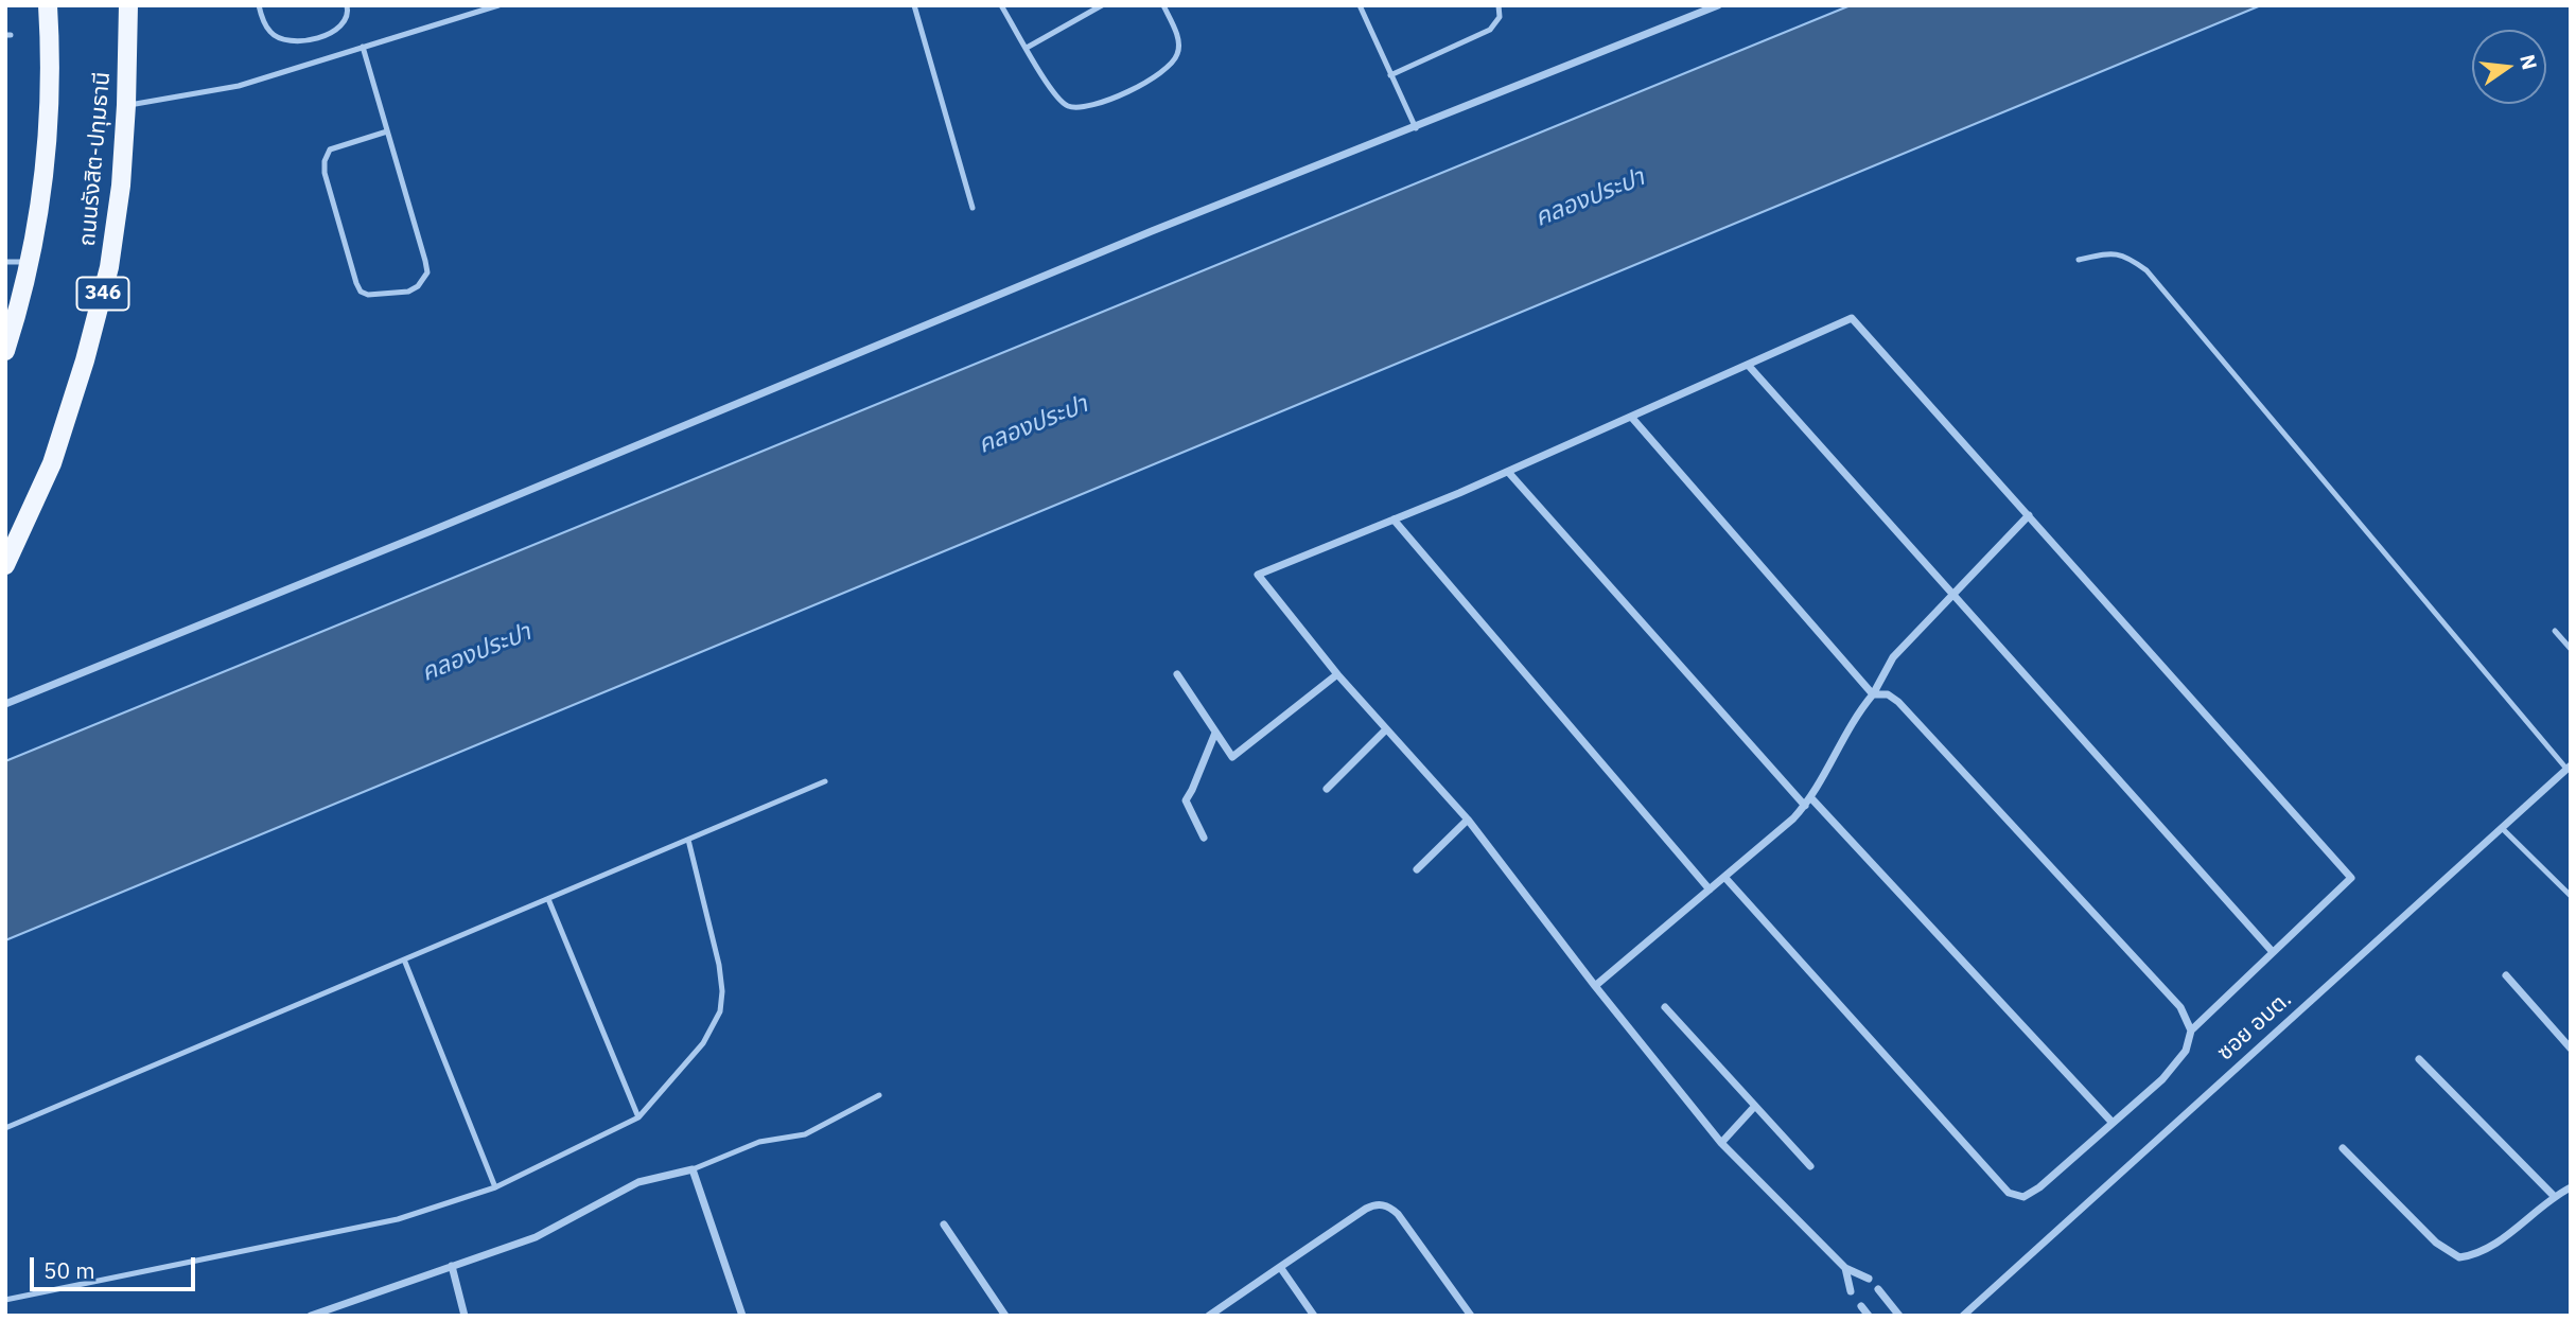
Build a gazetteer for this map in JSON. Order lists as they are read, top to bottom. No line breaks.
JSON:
{"streets":{"main road":["ถนนรังสิต-ปทุมธานี","346"],"street":["ซอย อบต."]},"water":["คลองประปา"],"scale_bar":"50 m","north":"right"}
